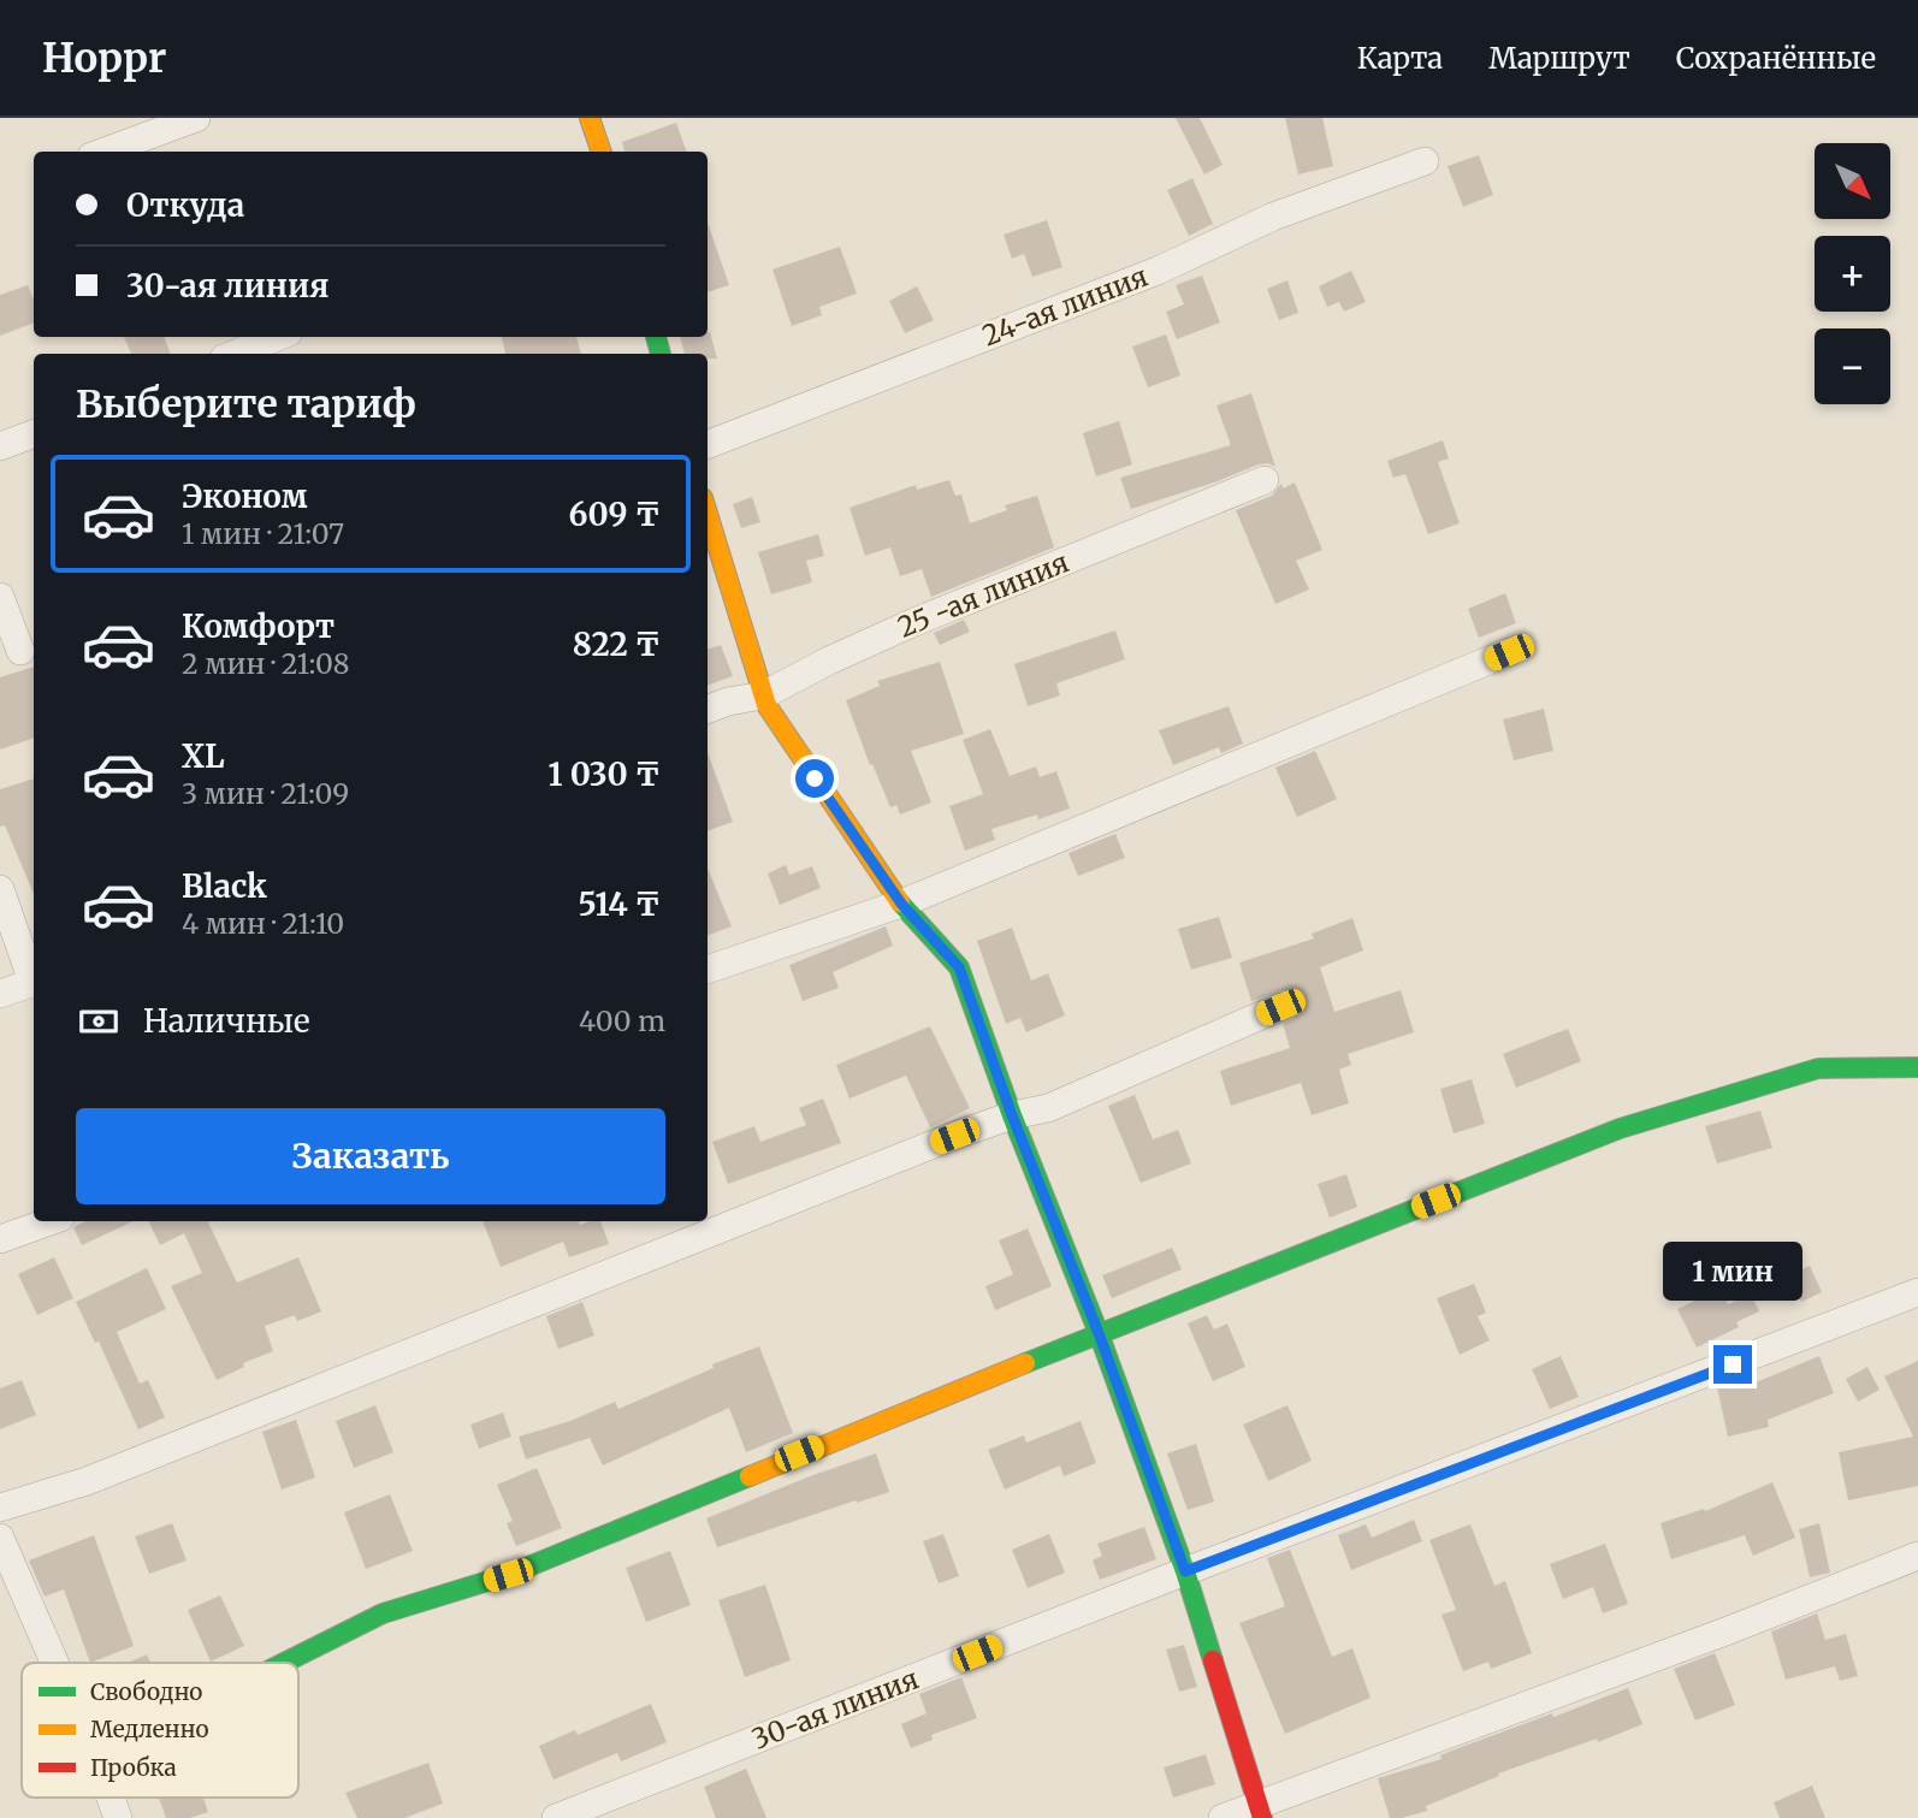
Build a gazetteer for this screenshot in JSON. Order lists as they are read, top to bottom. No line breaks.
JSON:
{"streets":{"street":["24-ая линия","25 -ая линия","30-ая линия"]},"legend":["Свободно","Медленно","Пробка"],"north":"bottom right","page":{"header":"Hoppr","nav":["Карта","Маршрут","Сохранённые"],"map_buttons":["+","−"],"banner":["Откуда","30-ая линия"],"heading":"Выберите тариф","list":[{"name":"Эконом","note":"1 мин · 21:07","value":"609 ₸"},{"name":"Комфорт","note":"2 мин · 21:08","value":"822 ₸"},{"name":"XL","note":"3 мин · 21:09","value":"1 030 ₸"},{"name":"Black","note":"4 мин · 21:10","value":"514 ₸"}],"pay":["Наличные","400 m"],"buttons":"Заказать","bubble":"1 мин"}}
